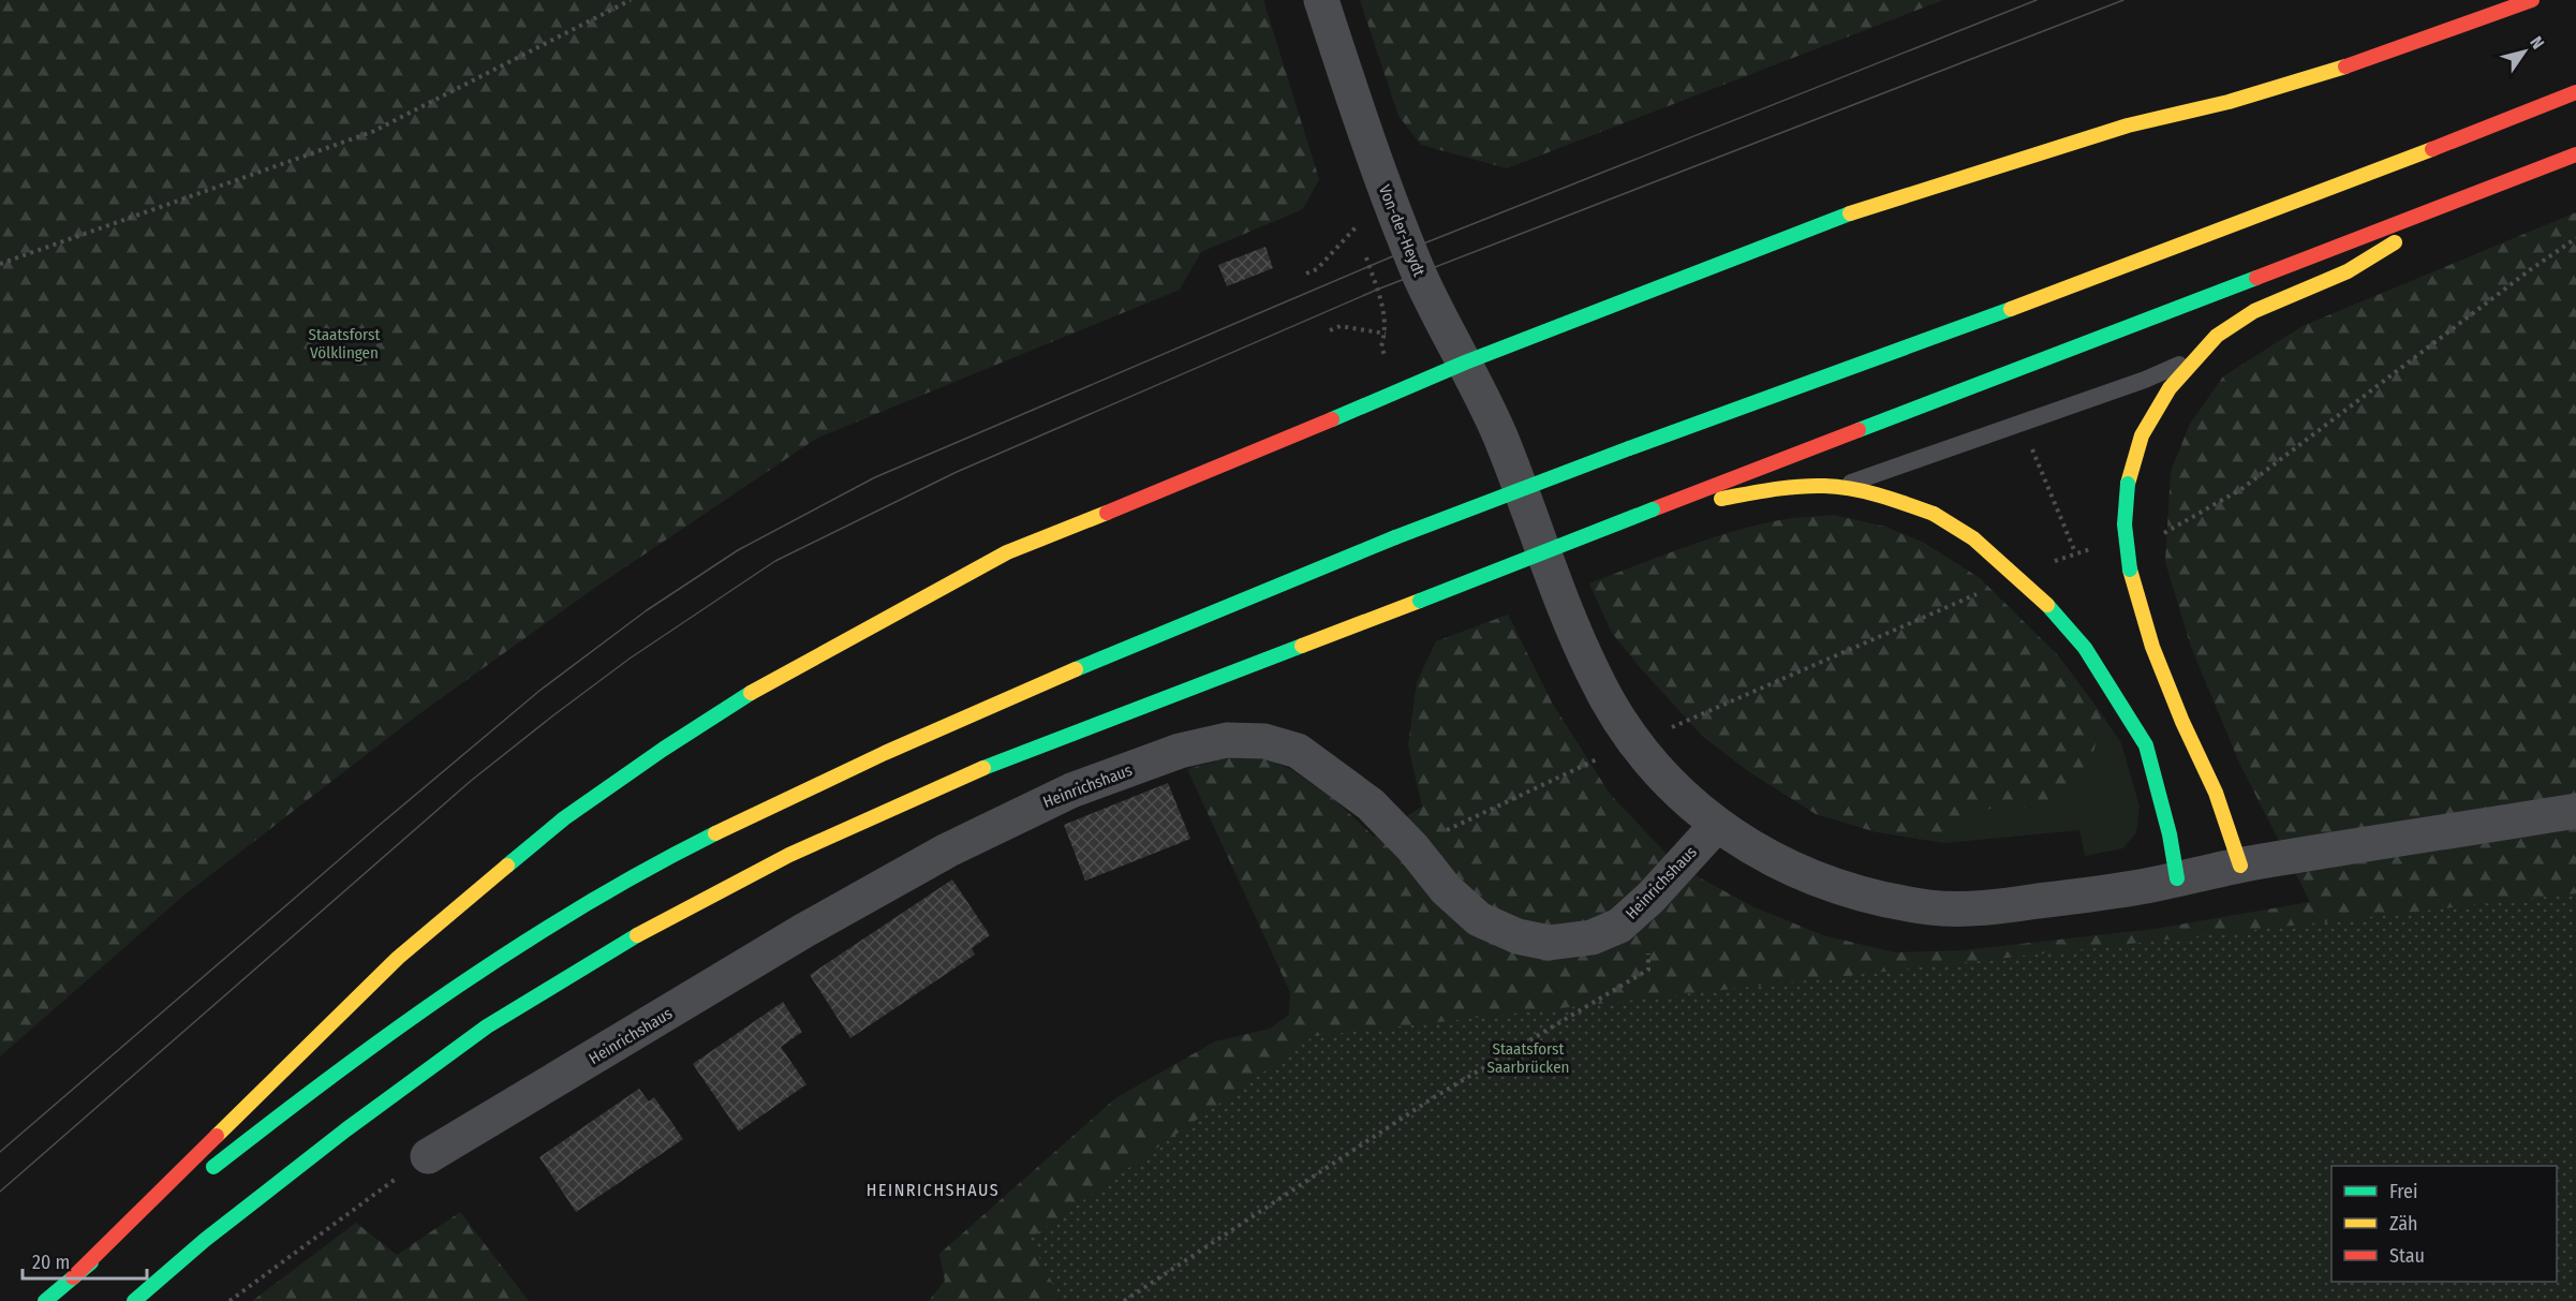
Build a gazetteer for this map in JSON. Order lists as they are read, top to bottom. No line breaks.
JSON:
{"streets":{"street":["Von-der-Heydt","Heinrichshaus"]},"crossings":[["Von-der-Heydt","Heinrichshaus"]],"districts":["HEINRICHSHAUS"],"parks":["Staatsforst Völklingen","Staatsforst Saarbrücken"],"legend":["Frei","Zäh","Stau"],"scale_bar":"20 m","north":"top right"}
